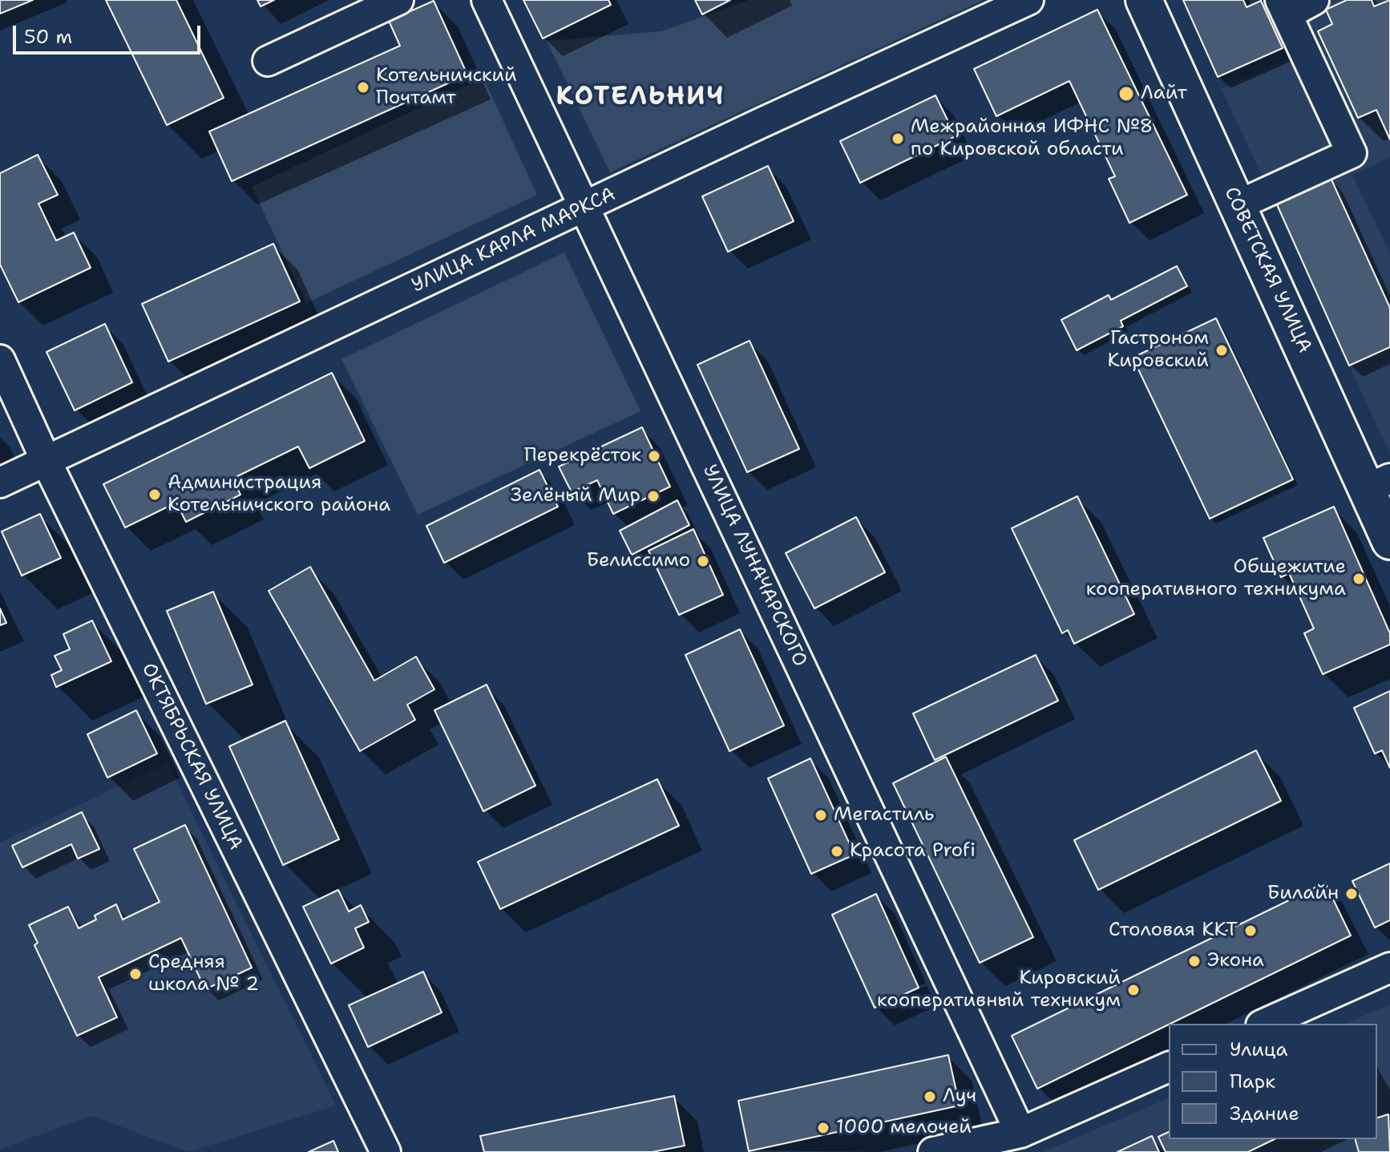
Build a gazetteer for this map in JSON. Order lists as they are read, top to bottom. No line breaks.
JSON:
{"streets":{"main road":["СОВЕТСКАЯ УЛИЦА"],"street":["УЛИЦА КАРЛА МАРКСА","УЛИЦА ЛУНАЧАРСКОГО","ОКТЯБРЬСКАЯ УЛИЦА"]},"crossings":[["УЛИЦА КАРЛА МАРКСА","УЛИЦА ЛУНАЧАРСКОГО"],["УЛИЦА КАРЛА МАРКСА","ОКТЯБРЬСКАЯ УЛИЦА"]],"districts":["КОТЕЛЬНИЧ"],"places":["Котельничский Почтамт","Лайт","Межрайонная ИФНС №8 по Кировской области","Гастроном Кировский","Перекрёсток","Администрация Котельничского района","Зелёный Мир","Белиссимо","Общежитие кооперативного техникума","Мегастиль","Красота Profi","Билайн","Столовая ККТ","Экона","Средняя школа № 2","Кировский кооперативный техникум","Луч","1000 мелочей"],"legend":["Улица","Парк","Здание"],"scale_bar":"50 m"}
